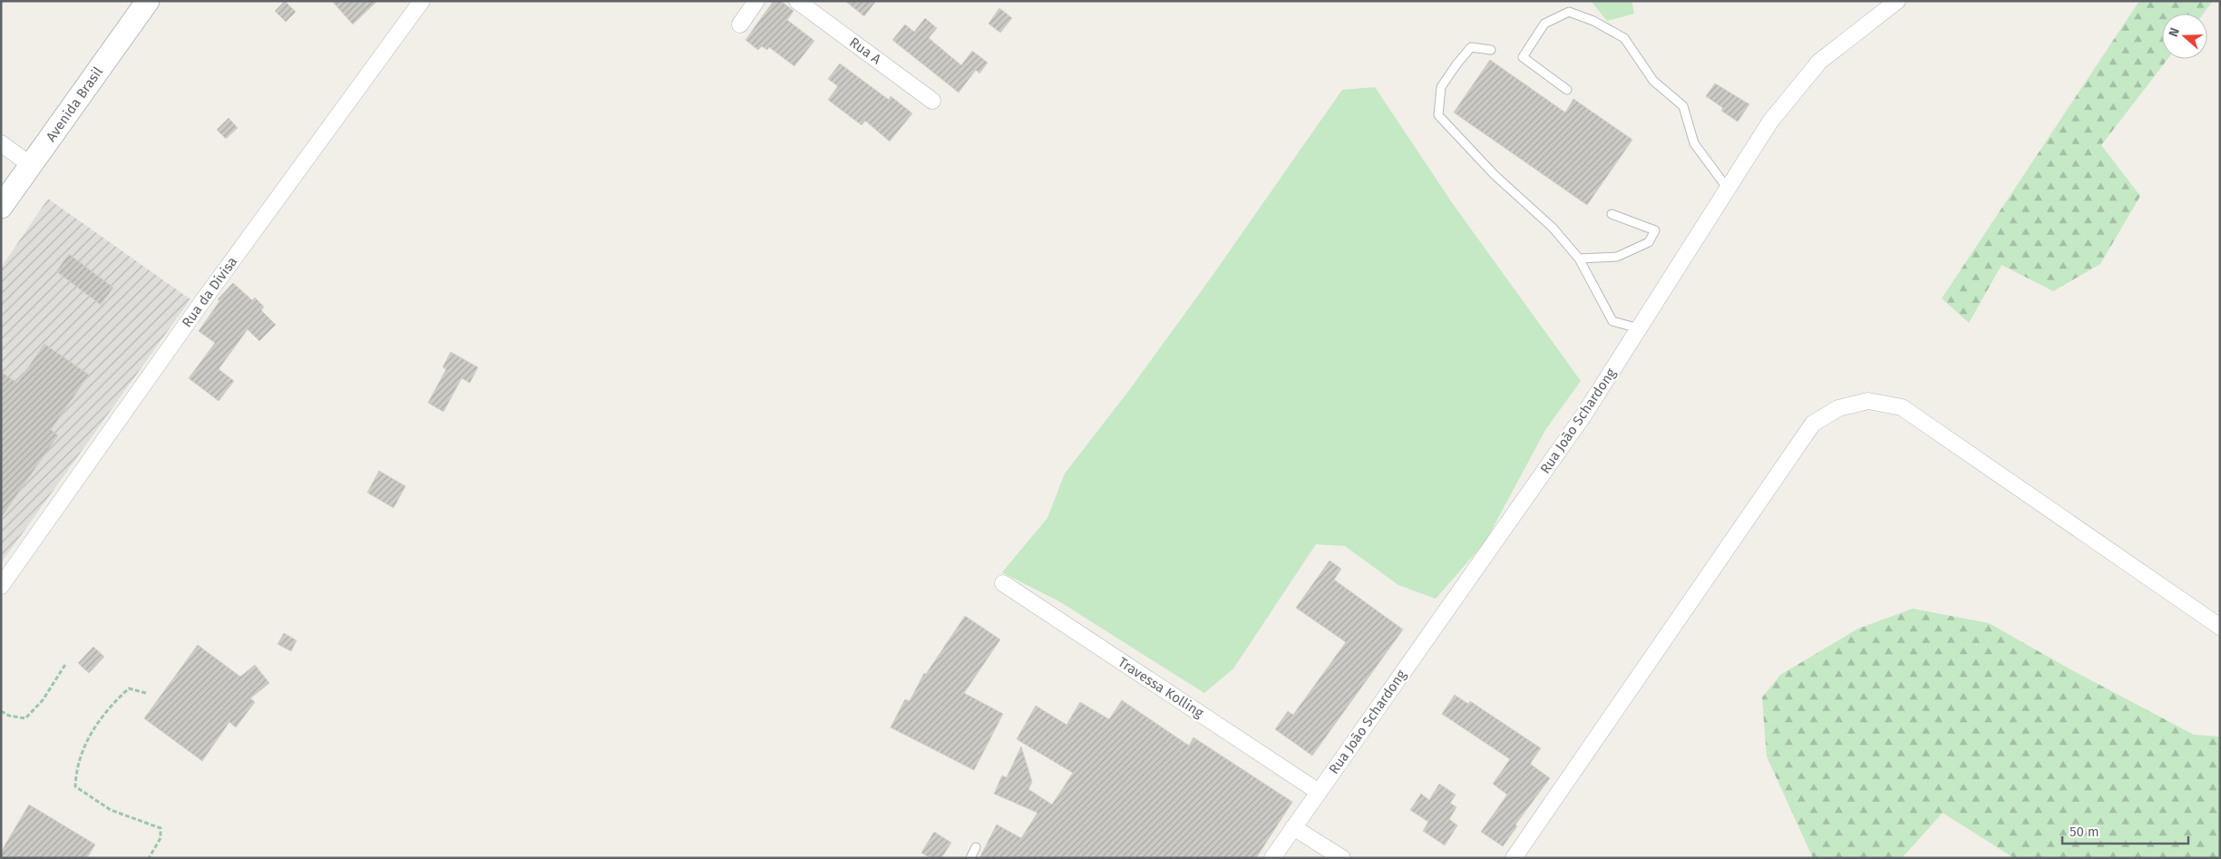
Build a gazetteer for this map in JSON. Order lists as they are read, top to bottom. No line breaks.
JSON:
{"streets":{"main road":["Avenida Brasil"],"street":["Rua A","Rua da Divisa","Rua João Schardong","Travessa Kolling"]},"crossings":[["Rua João Schardong","Travessa Kolling"]],"scale_bar":"50 m","north":"left"}
